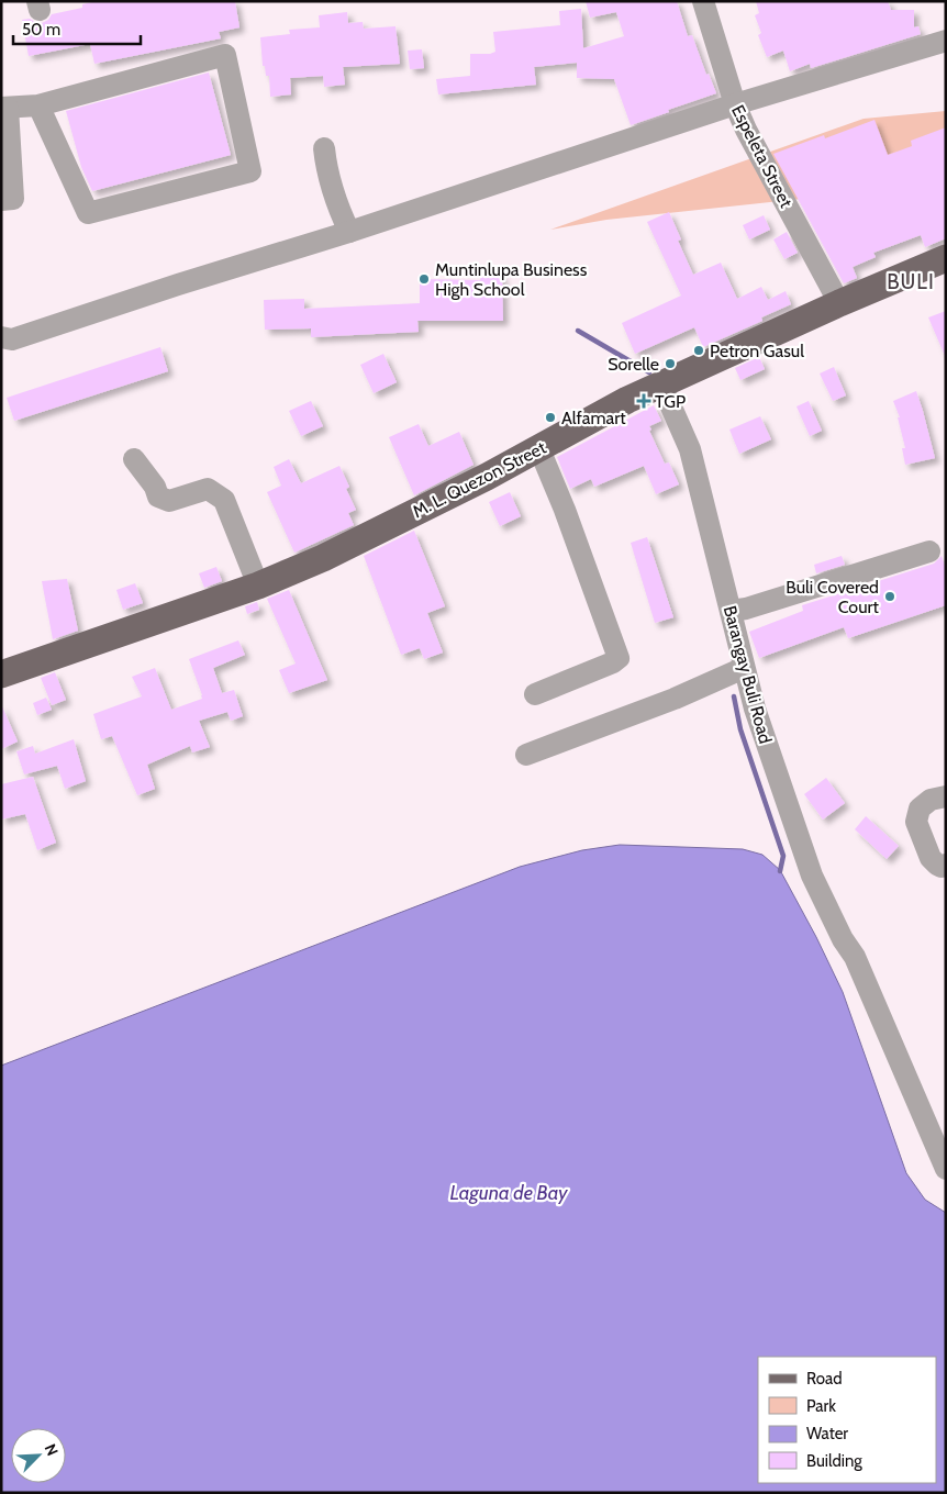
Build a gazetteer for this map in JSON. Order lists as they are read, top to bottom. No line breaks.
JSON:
{"streets":{"main road":["M. L. Quezon Street"],"street":["Espeleta Street","Barangay Buli Road"]},"crossings":[["Espeleta Street","M. L. Quezon Street"],["M. L. Quezon Street","Barangay Buli Road"]],"districts":["BULI"],"water":["Laguna de Bay"],"places":{"other":["Muntinlupa Business High School","Petron Gasul","Sorelle","Alfamart","Buli Covered Court"],"health":["TGP"]},"legend":["Road","Park","Water","Building"],"scale_bar":"50 m","north":"top right"}
